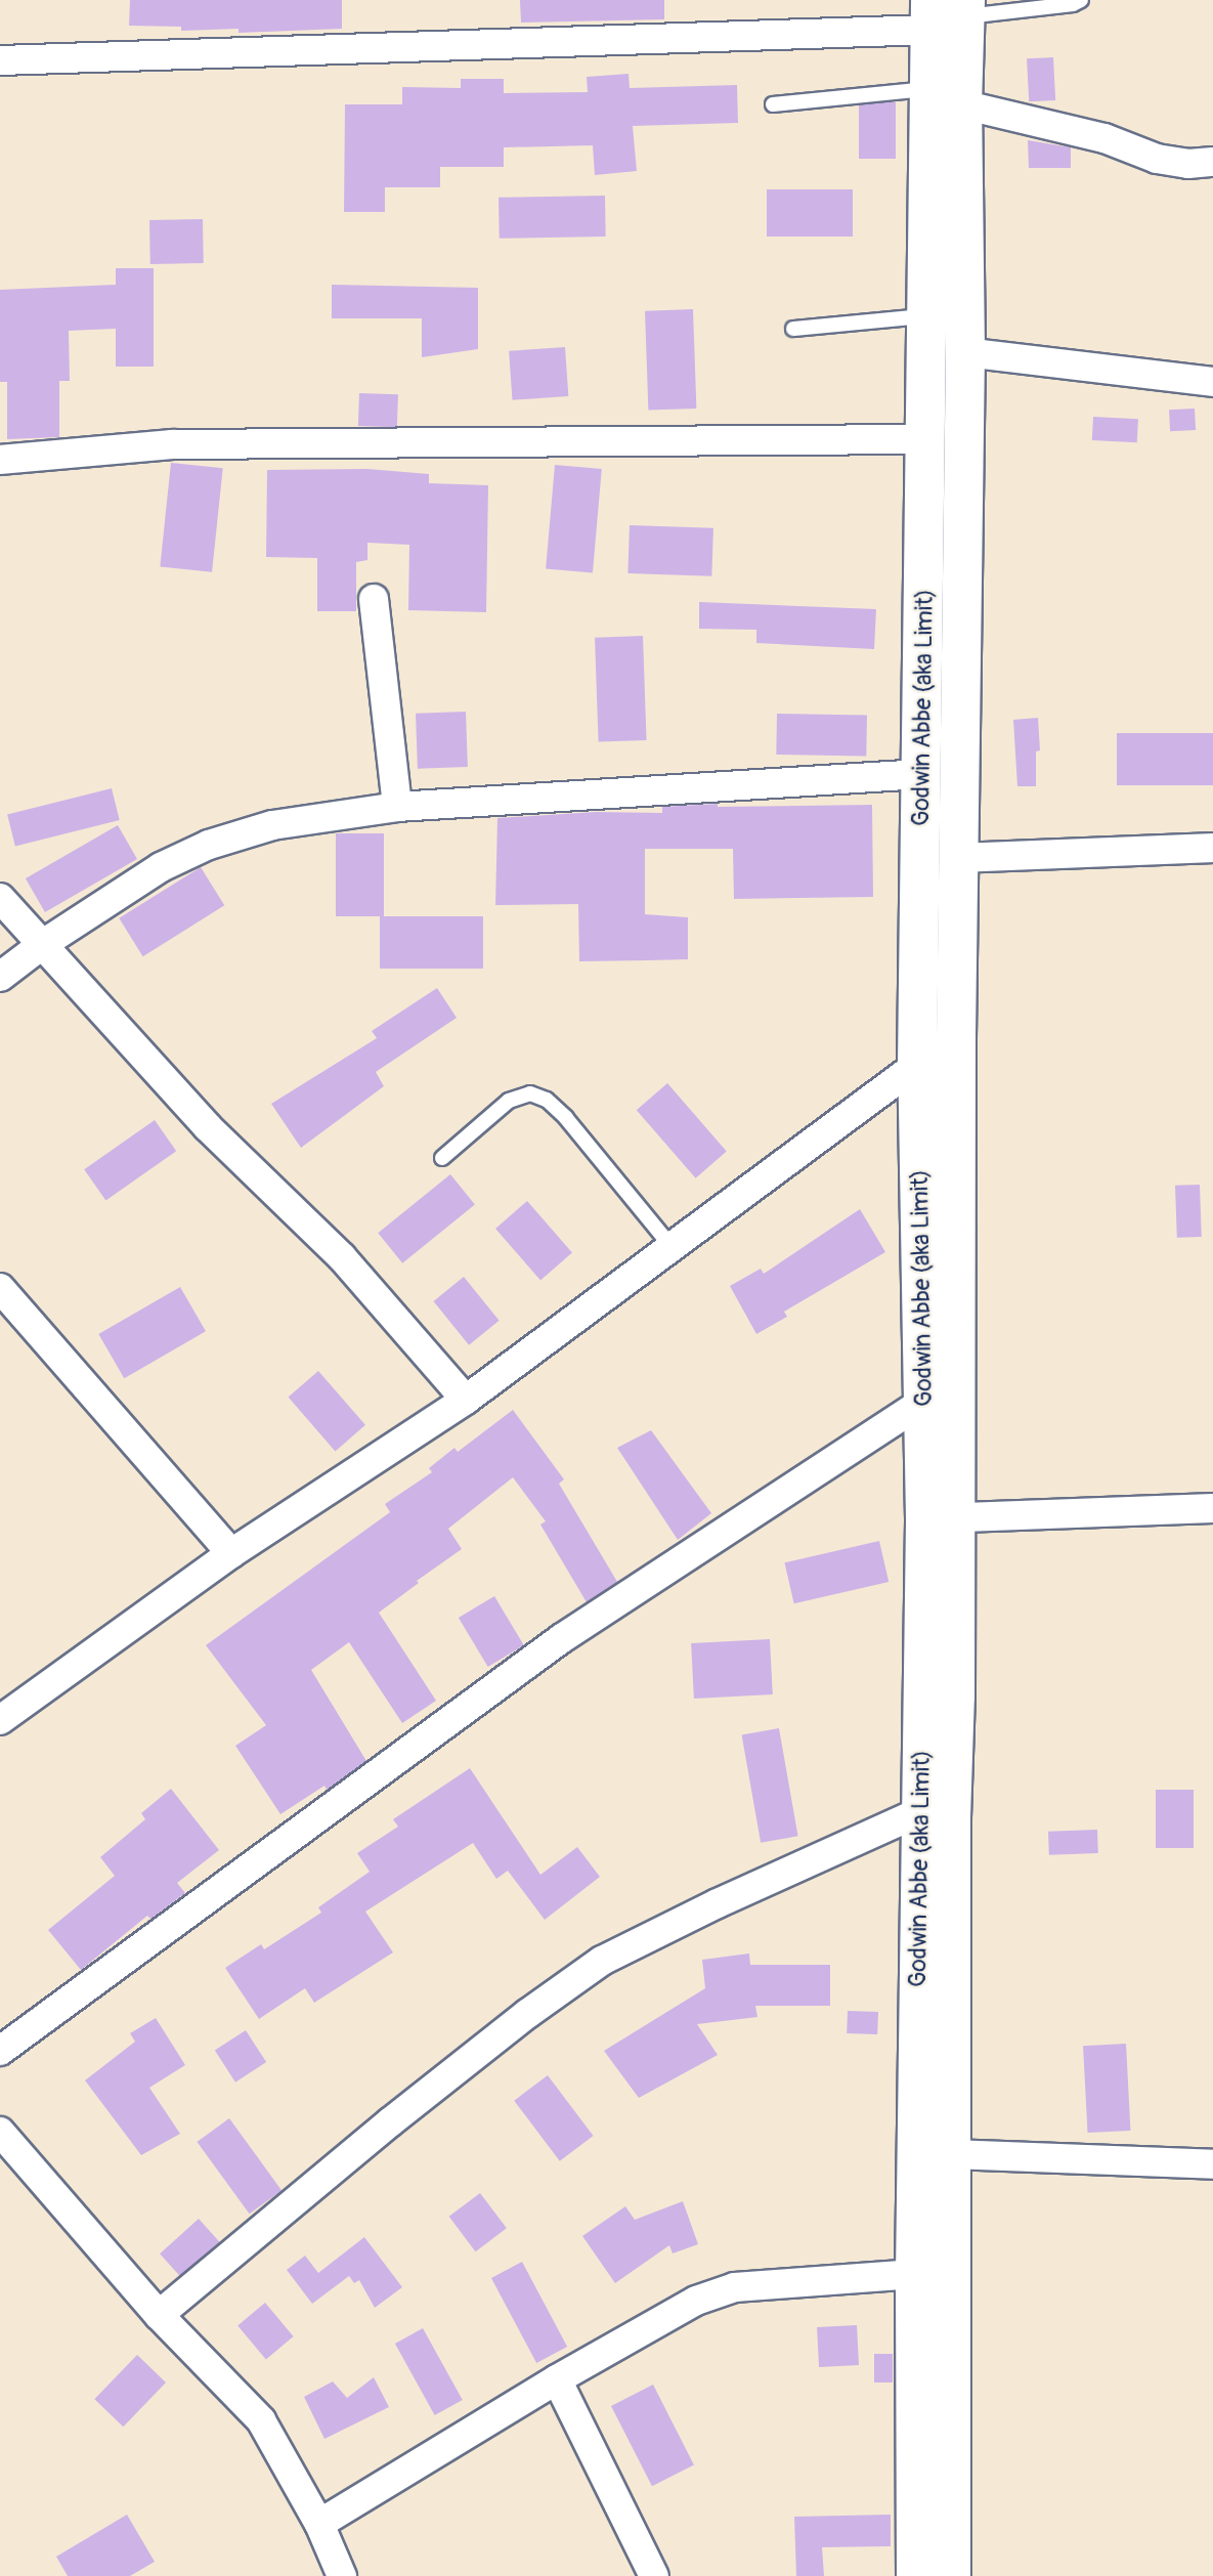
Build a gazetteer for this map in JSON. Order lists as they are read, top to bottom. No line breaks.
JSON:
{"streets":{"street":["Godwin Abbe (aka Limit)"]}}
